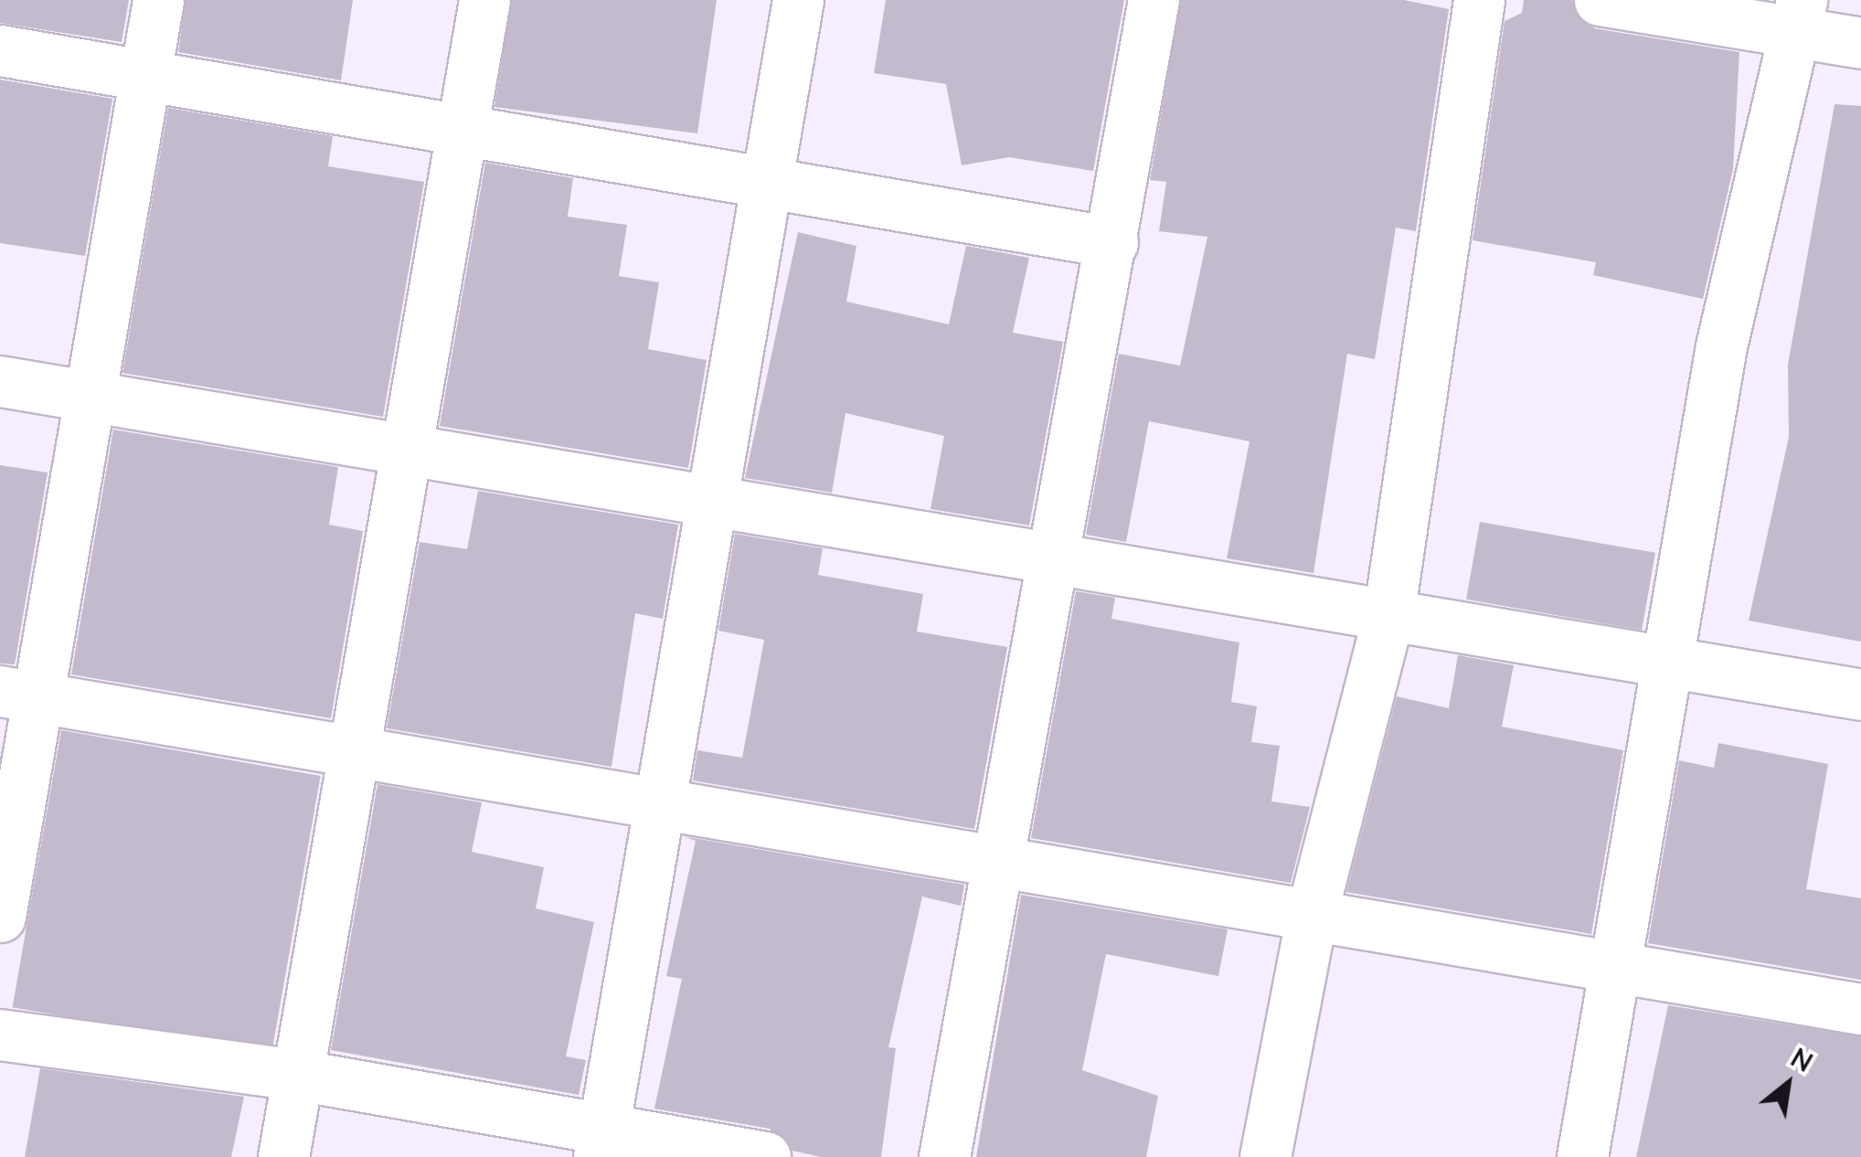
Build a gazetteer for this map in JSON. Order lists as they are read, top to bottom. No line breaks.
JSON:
{"north":"top right"}
